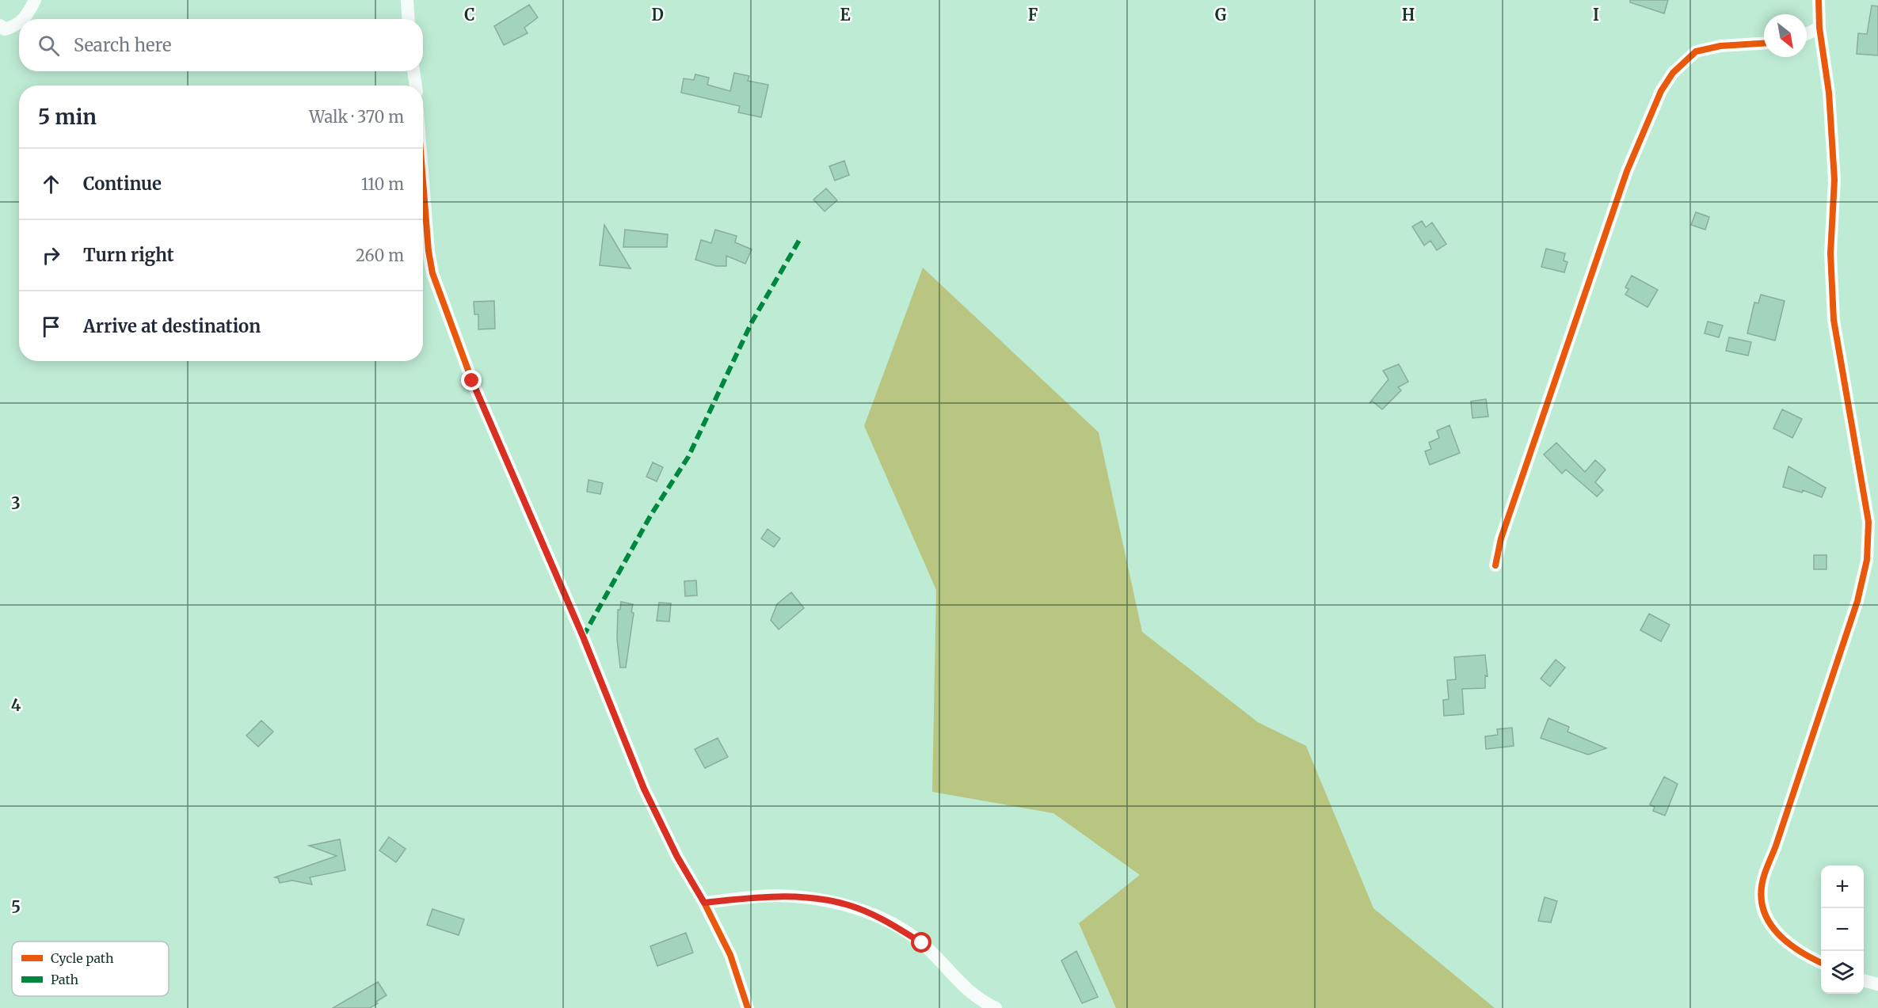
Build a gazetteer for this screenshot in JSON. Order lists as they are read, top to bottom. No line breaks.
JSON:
{"legend":["Cycle path","Path"],"north":"bottom right","page":{"search":"Search here","heading":["5 min","Walk · 370 m"],"list":[["Continue","110 m"],["Turn right","260 m"],"Arrive at destination"],"map_buttons":["+","−"]},"grid":{"columns":["C","D","E","F","G","H","I"],"rows":["3","4","5"]}}
